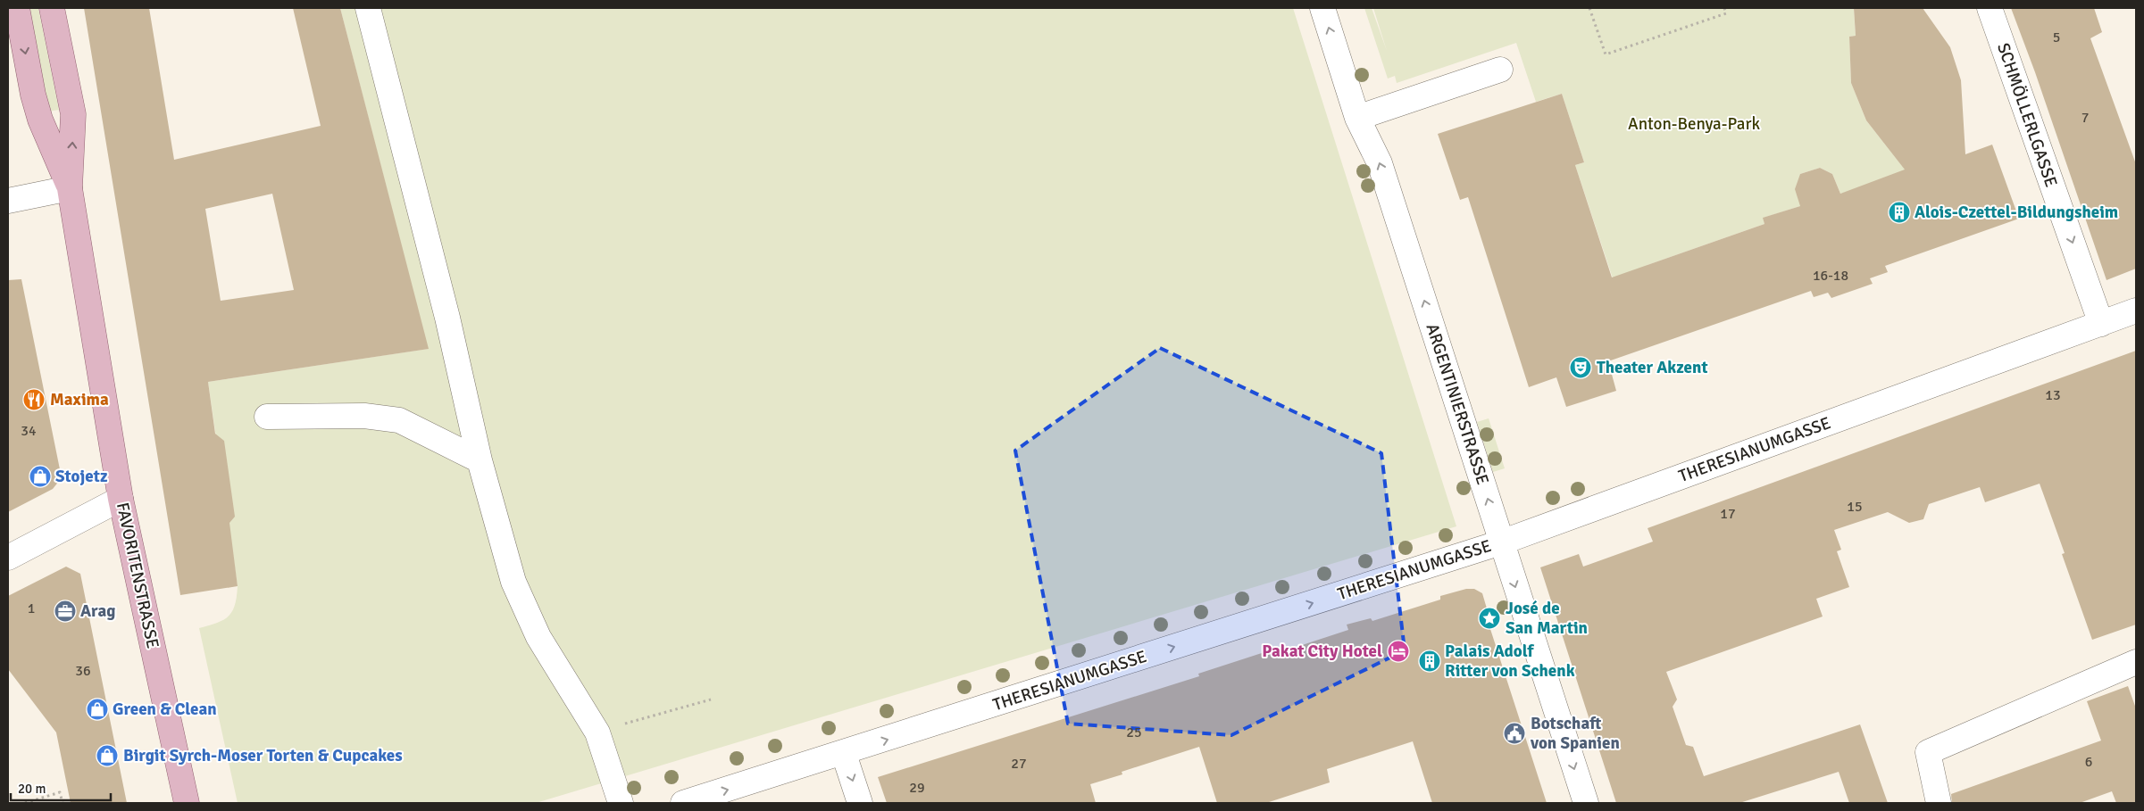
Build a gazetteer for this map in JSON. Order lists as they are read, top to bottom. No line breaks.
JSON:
{"streets":{"main road":["FAVORITENSTRASSE"],"street":["SCHMÖLLERLGASSE","ARGENTINIERSTRASSE","THERESIANUMGASSE"]},"crossings":[["SCHMÖLLERLGASSE","THERESIANUMGASSE"],["ARGENTINIERSTRASSE","THERESIANUMGASSE"]],"one_way":["SCHMÖLLERLGASSE","THERESIANUMGASSE"],"parks":["Anton-Benya-Park"],"places":{"building":["Alois-Czettel-Bildungsheim","Palais Adolf Ritter von Schenk"],"theatre":["Theater Akzent"],"restaurant":["Maxima"],"shop":["Stojetz","Green & Clean","Birgit Syrch-Moser Torten & Cupcakes"],"office":["Arag"],"place":["José de San Martin"],"hotel":["Pakat City Hotel"],"public building":["Botschaft von Spanien"]},"house_numbers":["5","7","16-18","13","34","15","17","1","36","25","6","27","29"],"scale_bar":"20 m"}
